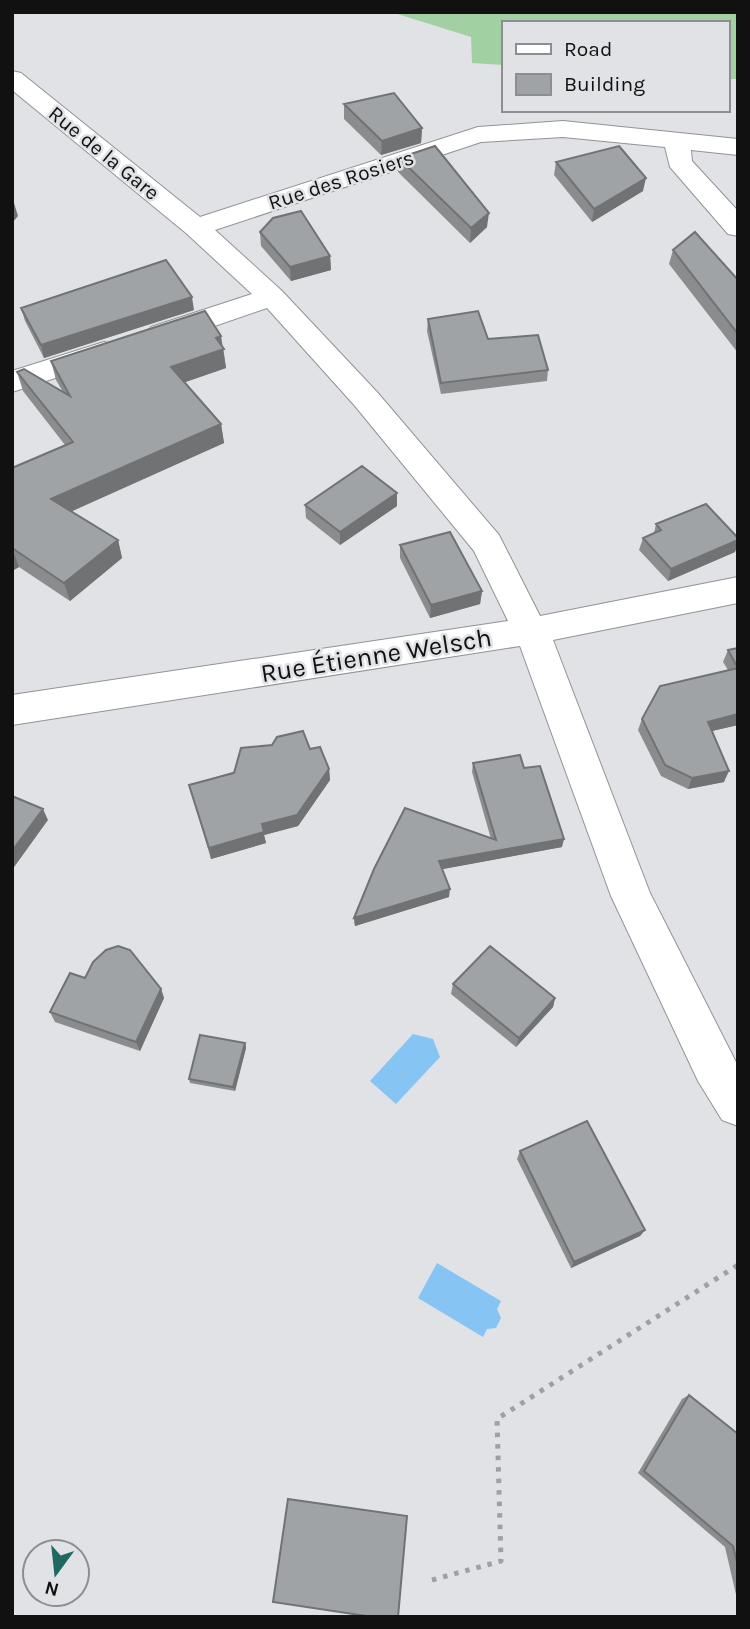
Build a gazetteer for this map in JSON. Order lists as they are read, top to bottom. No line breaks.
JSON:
{"streets":{"street":["Rue de la Gare","Rue des Rosiers","Rue Étienne Welsch"]},"crossings":[["Rue de la Gare","Rue des Rosiers"],["Rue de la Gare","Rue Étienne Welsch"]],"legend":["Road","Building"],"north":"bottom"}
